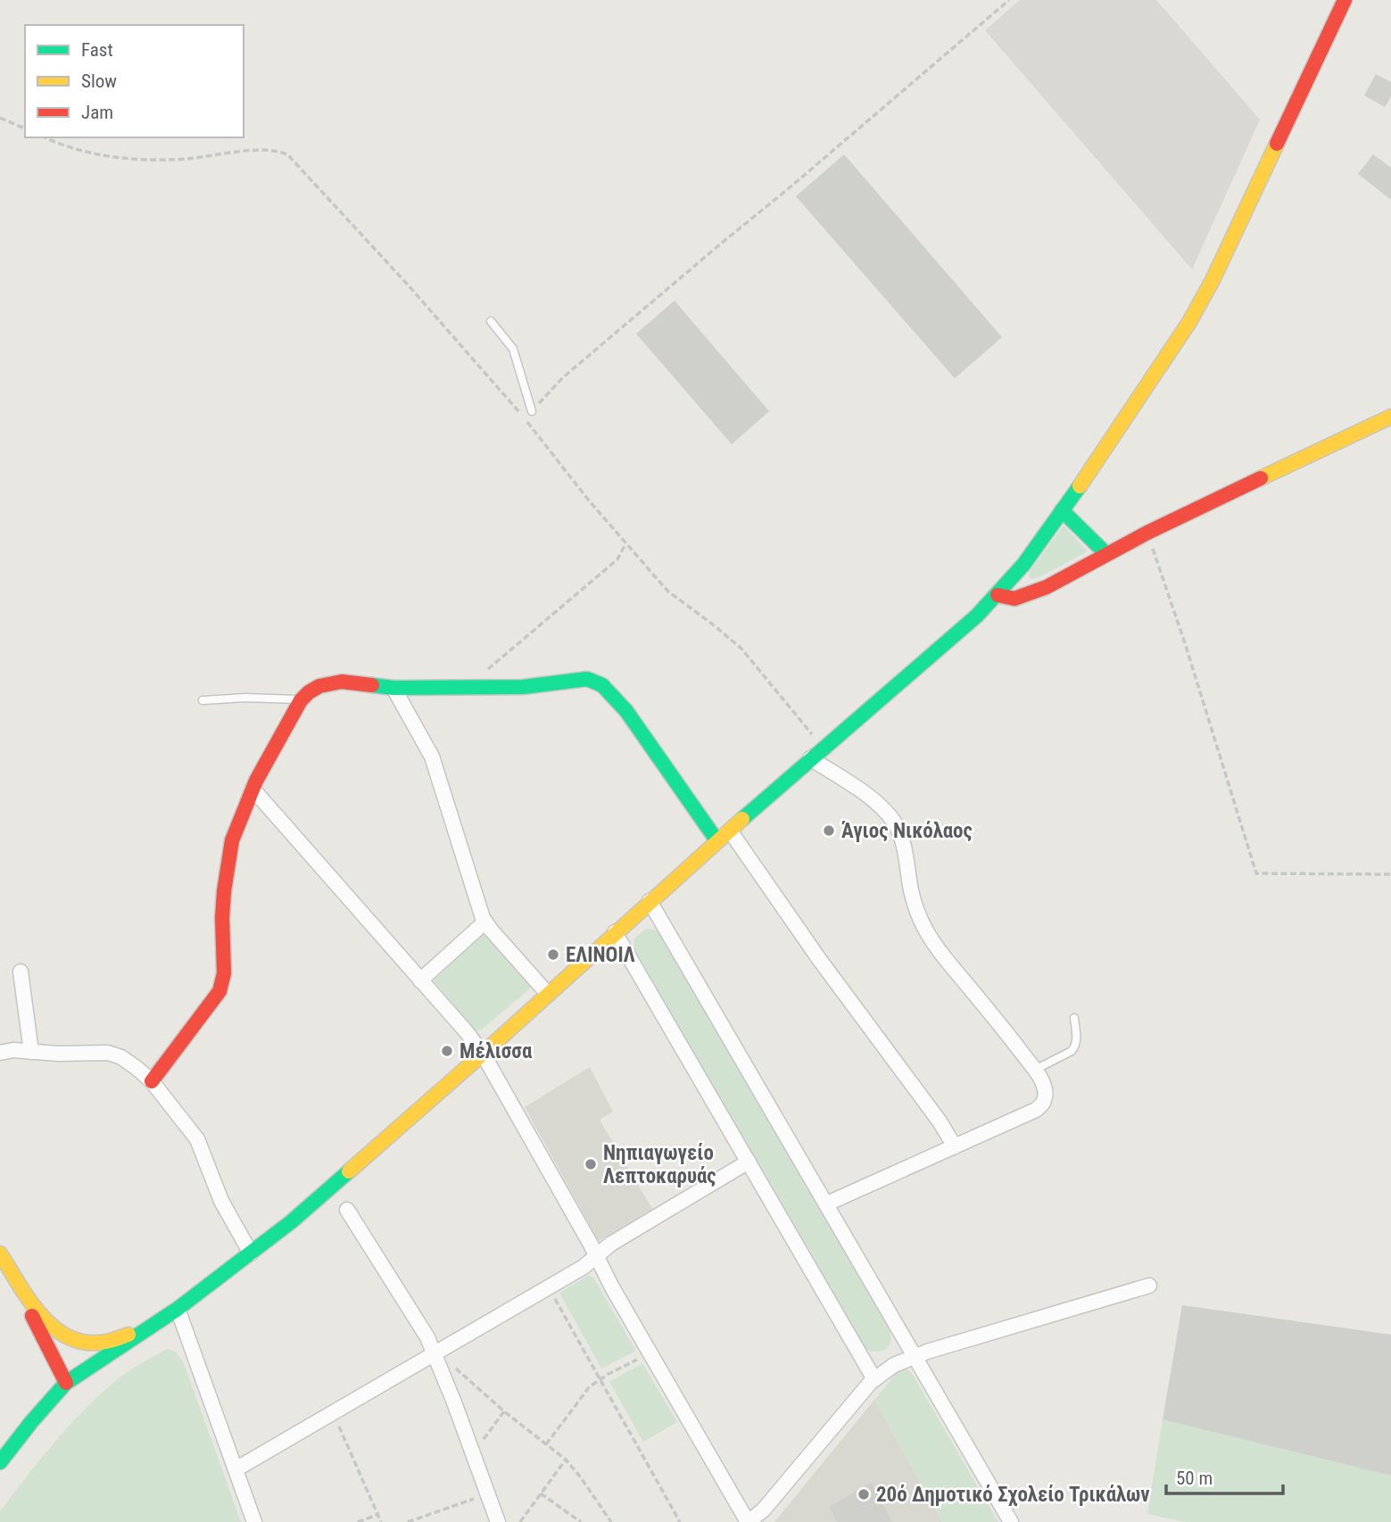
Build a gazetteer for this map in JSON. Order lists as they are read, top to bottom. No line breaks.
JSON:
{"places":["Άγιος Νικόλαος","ΕΛΙΝΟΙΛ","Μέλισσα","Νηπιαγωγείο Λεπτοκαρυάς","20ό Δημοτικό Σχολείο Τρικάλων"],"legend":["Fast","Slow","Jam"],"scale_bar":"50 m"}
